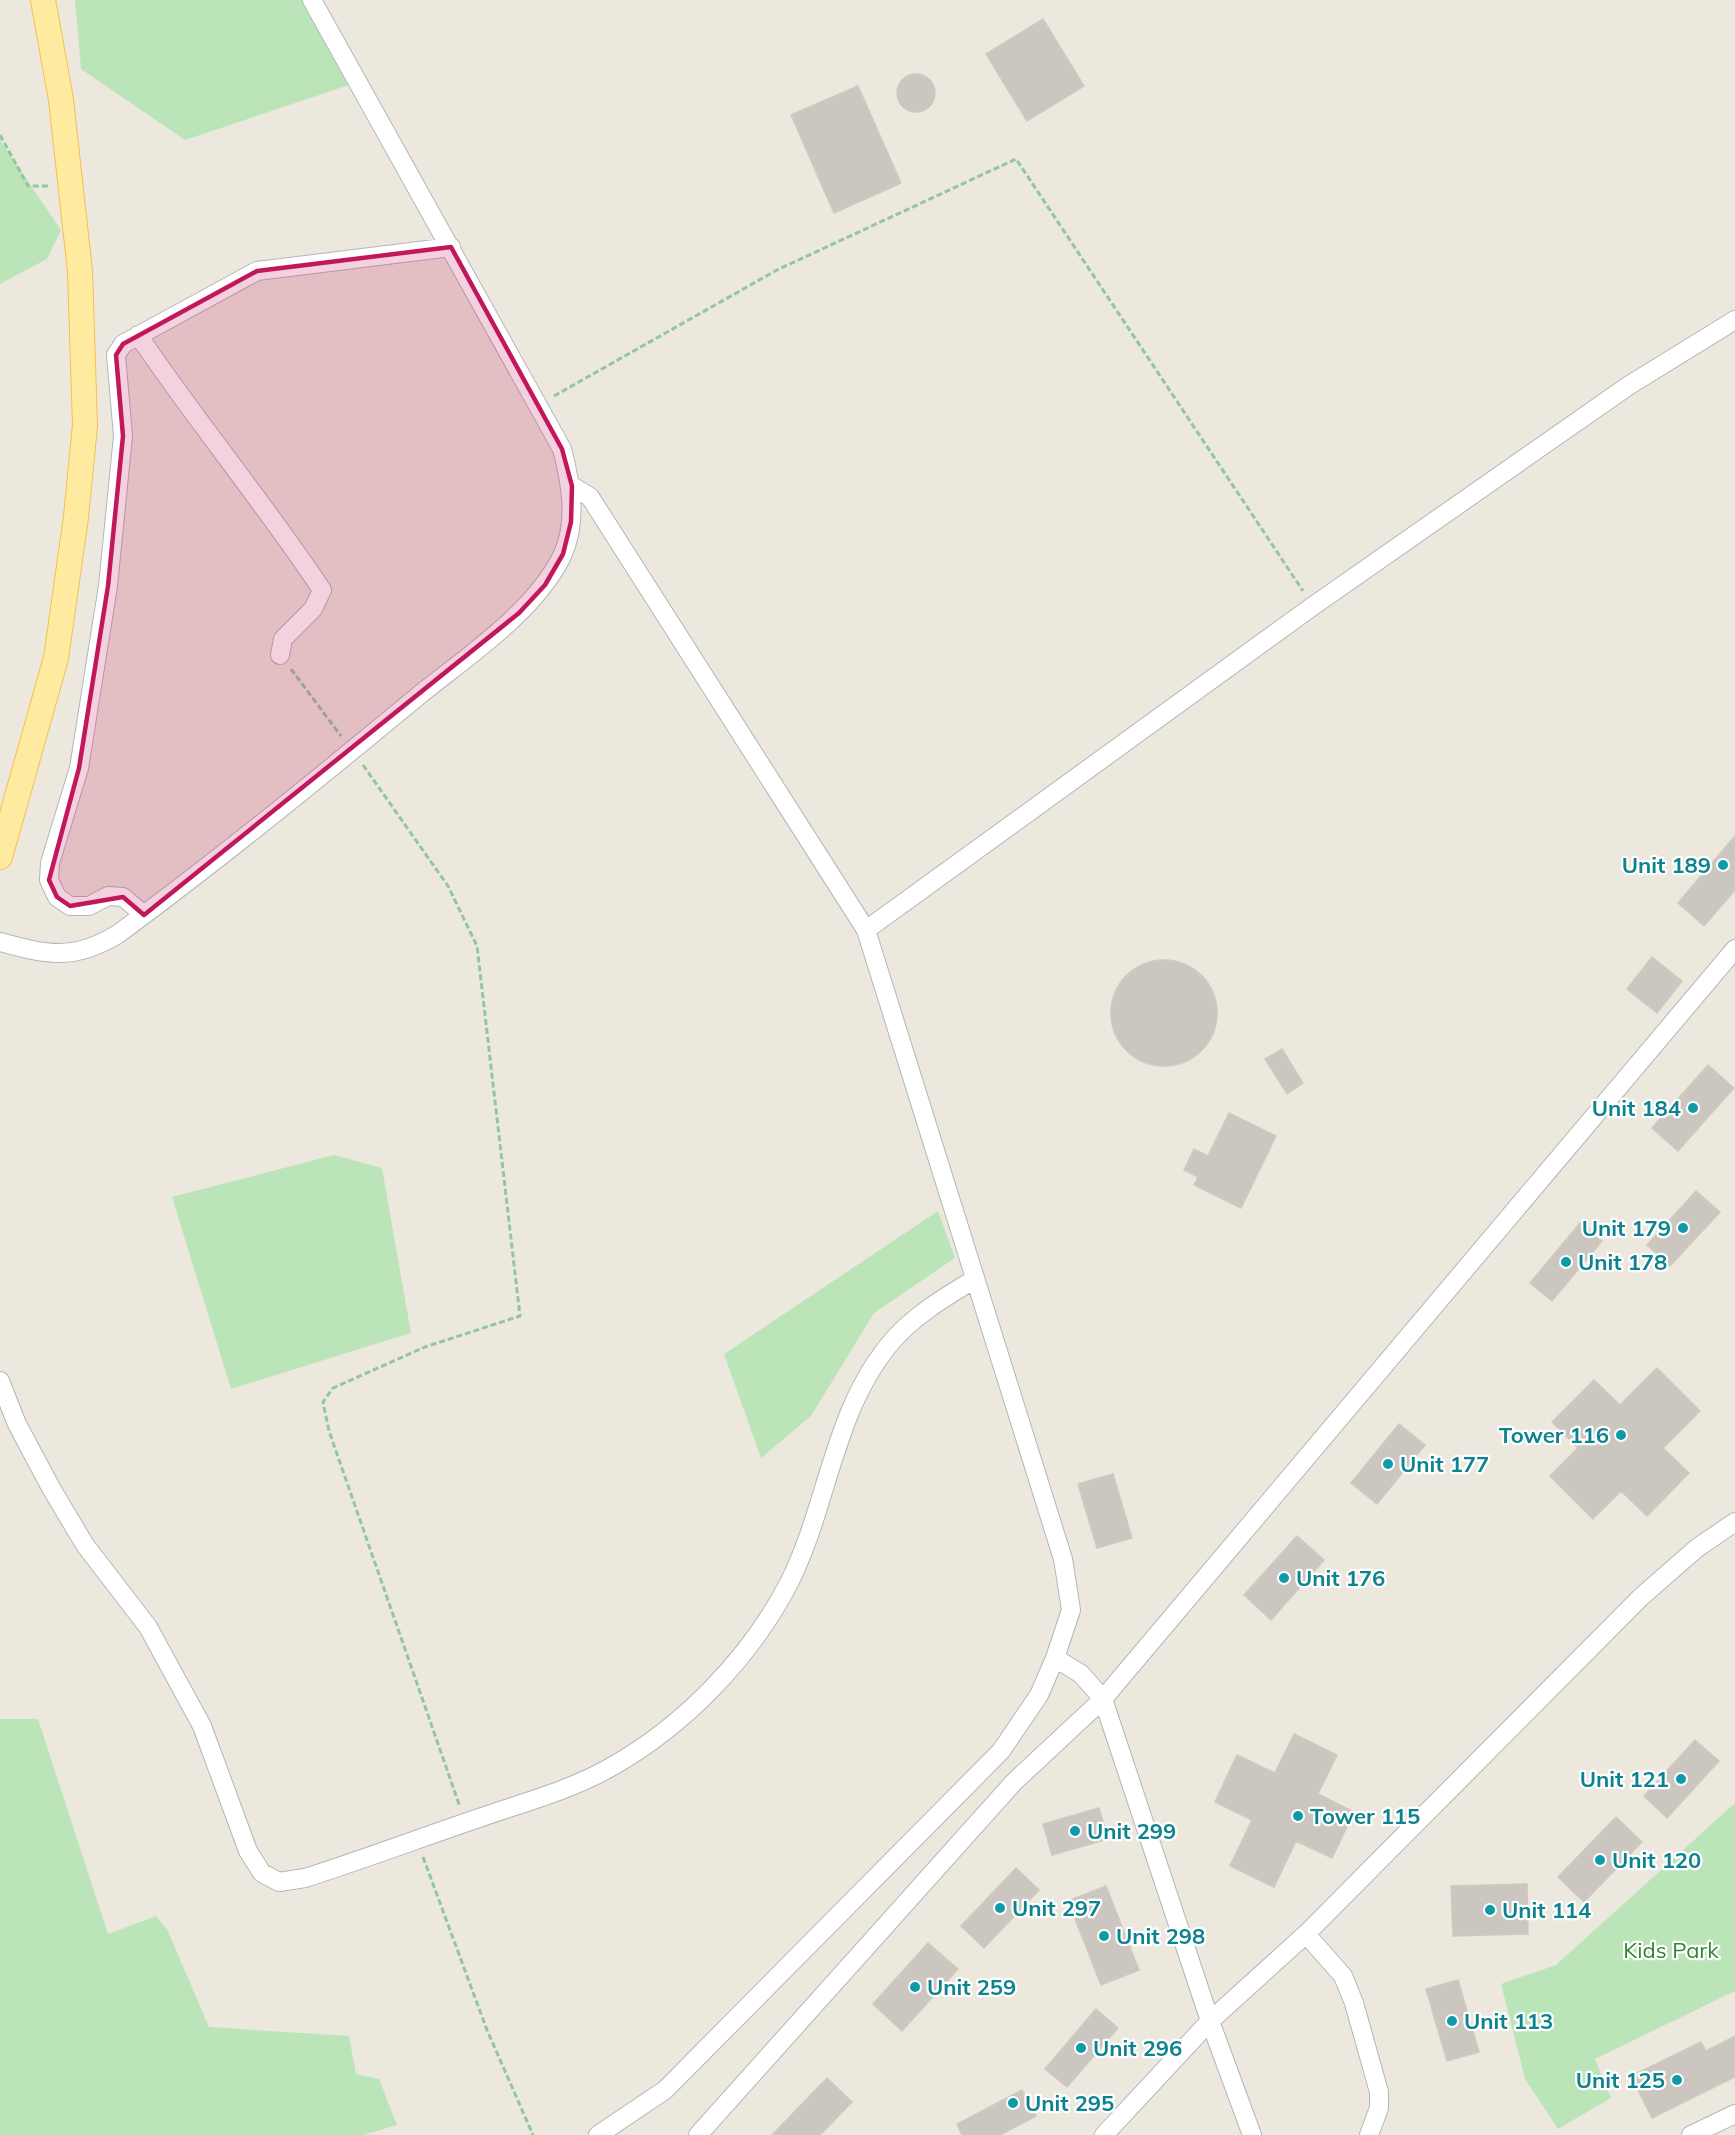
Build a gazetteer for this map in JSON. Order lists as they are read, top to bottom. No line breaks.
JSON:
{"parks":["Kids Park"],"places":["Unit 189","Unit 184","Unit 179","Unit 178","Tower 116","Unit 177","Unit 176","Unit 121","Tower 115","Unit 299","Unit 120","Unit 297","Unit 114","Unit 298","Unit 259","Unit 113","Unit 296","Unit 125","Unit 295"]}
